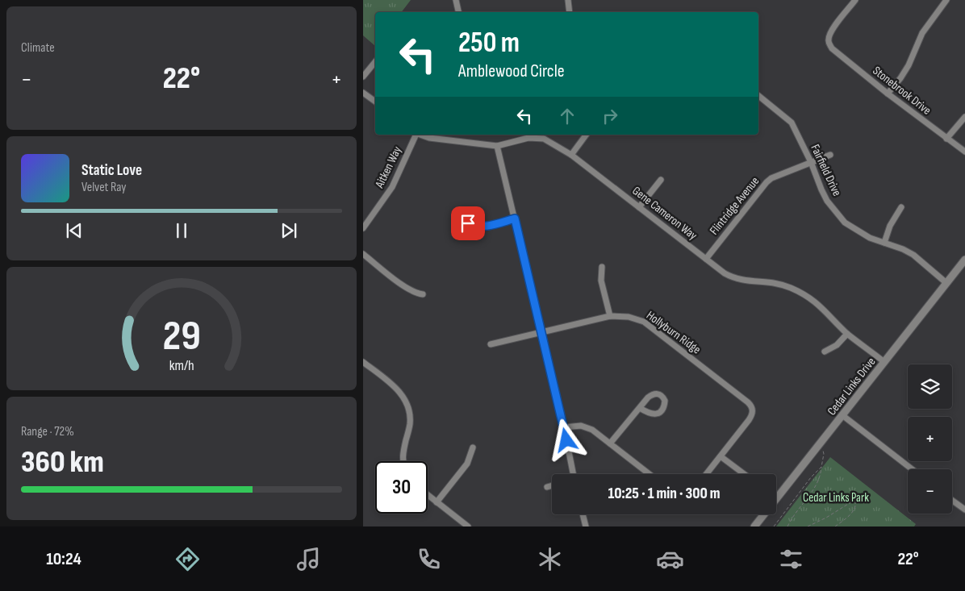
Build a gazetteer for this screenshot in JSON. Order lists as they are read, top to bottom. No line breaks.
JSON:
{"streets":{"street":["Stonebrook Drive","Aitken Way","Fairfield Drive","Flintridge Avenue","Gene Cameron Way","Hollyburn Ridge","Cedar Links Drive"]},"crossings":[["Fairfield Drive","Flintridge Avenue"],["Fairfield Drive","Cedar Links Drive"],["Flintridge Avenue","Gene Cameron Way"],["Gene Cameron Way","Cedar Links Drive"]],"parks":["Cedar Links Park"],"page":{"tile":["Climate",["Range · 72%","360 km"]],"turn":["250 m","Amblewood Circle"],"heat":["−","22°","+"],"song":["Static Love","Velvet Ray"],"map_buttons":["+","−"],"limit":"30","trip":"10:25 · 1 min · 300 m","tabs":["10:24","22°"],"gauge":["29","km/h"]}}
